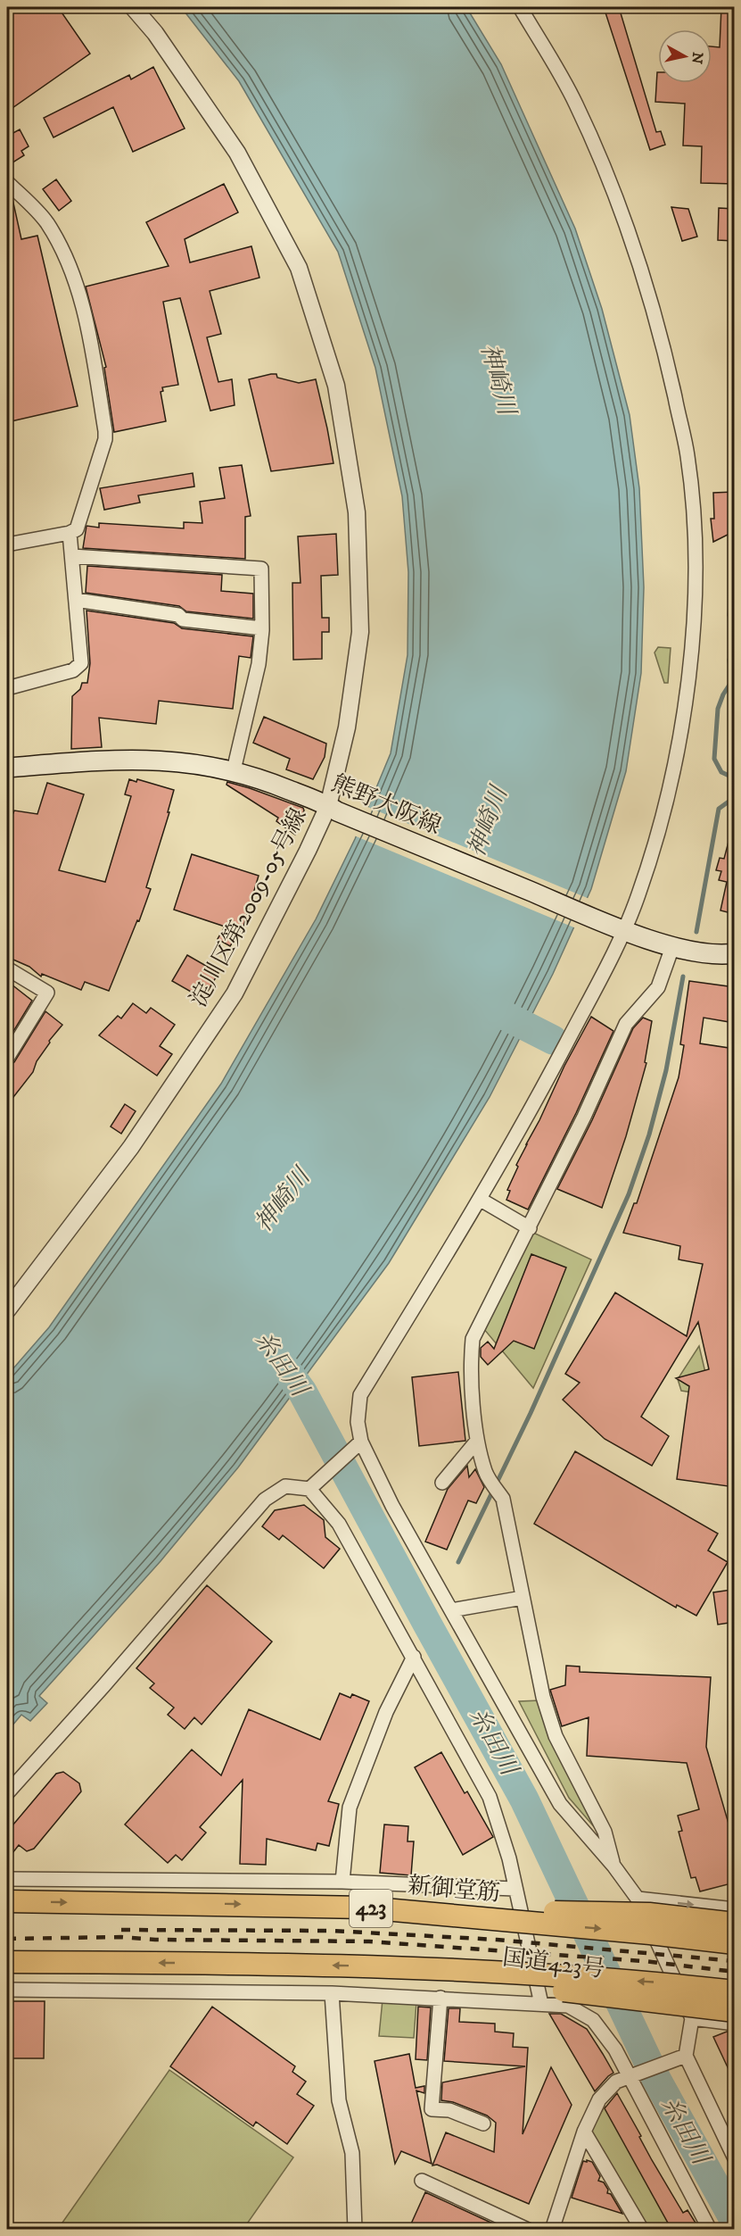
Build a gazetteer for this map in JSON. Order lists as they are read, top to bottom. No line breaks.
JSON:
{"streets":{"highway":["新御堂筋","423","国道423号"],"main road":["熊野大阪線"],"street":["淀川区第2009-05号線"]},"crossings":[["熊野大阪線","淀川区第2009-05号線"],["新御堂筋","国道423号"]],"water":["神崎川","糸田川"],"north":"right"}
